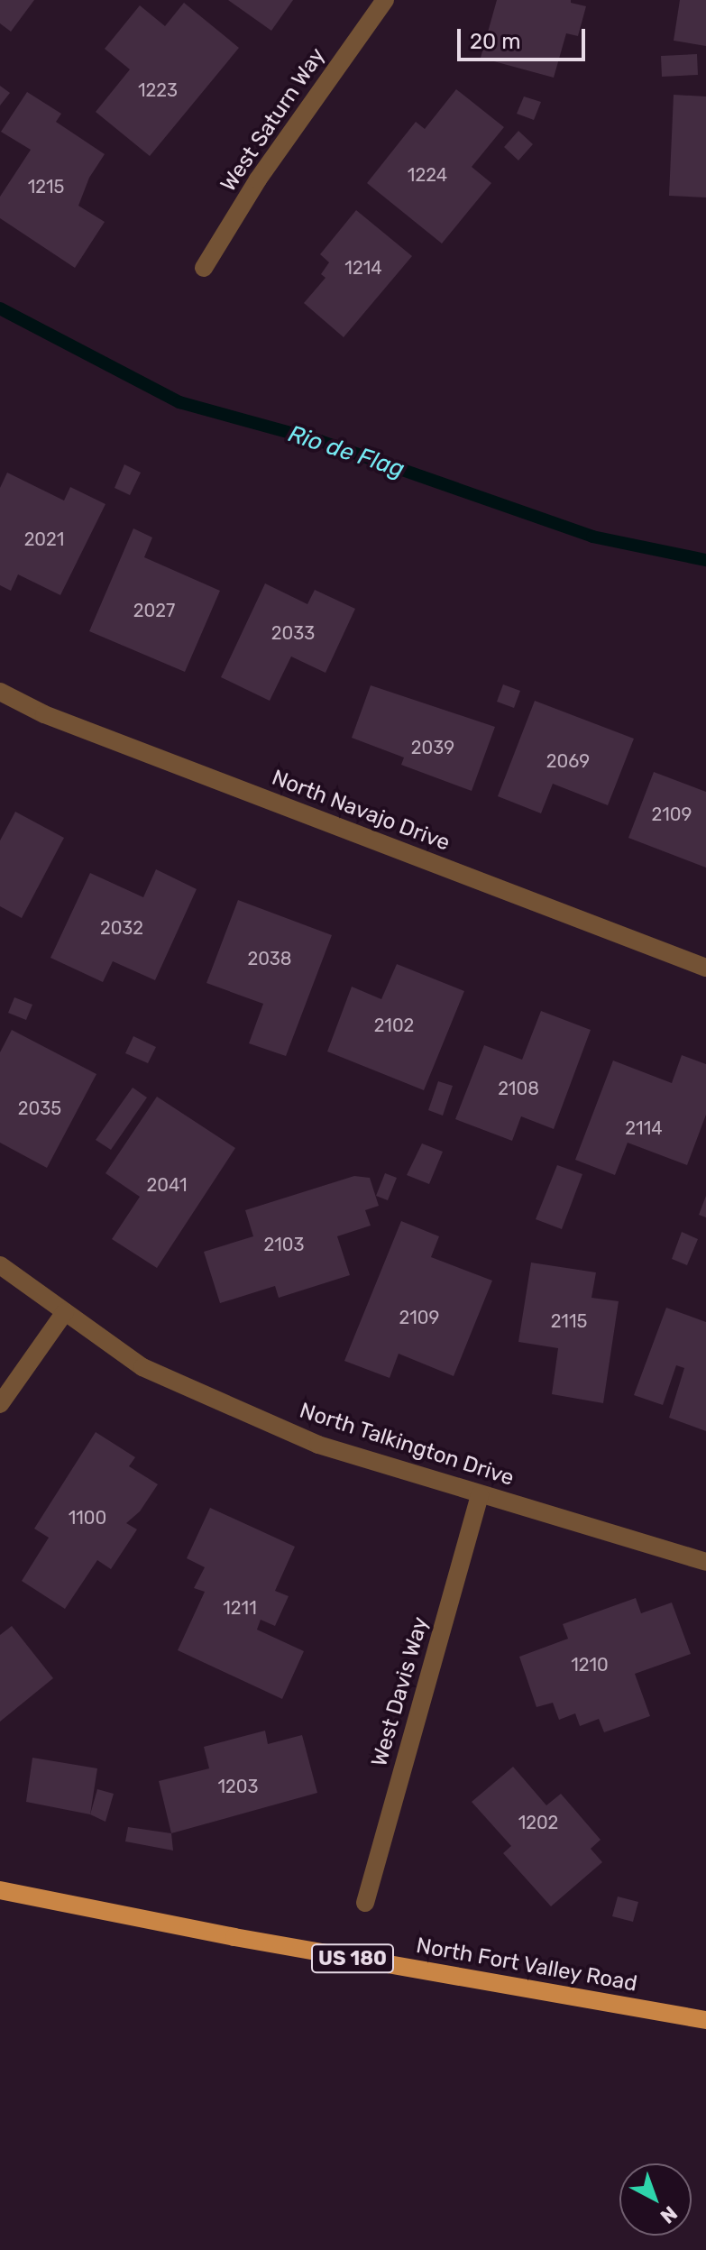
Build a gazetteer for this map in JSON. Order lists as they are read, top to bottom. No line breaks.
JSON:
{"streets":{"main road":["US 180","North Fort Valley Road"],"street":["West Saturn Way","North Navajo Drive","North Talkington Drive","West Davis Way"]},"crossings":[["North Talkington Drive","West Davis Way"]],"water":["Rio de Flag"],"house_numbers":["1223","1224","1215","1214","2021","2027","2033","2039","2069","2109","2032","2038","2102","2108","2035","2114","2041","2103","2109","2115","1100","1211","1210","1203","1202"],"scale_bar":"20 m","north":"bottom right"}
